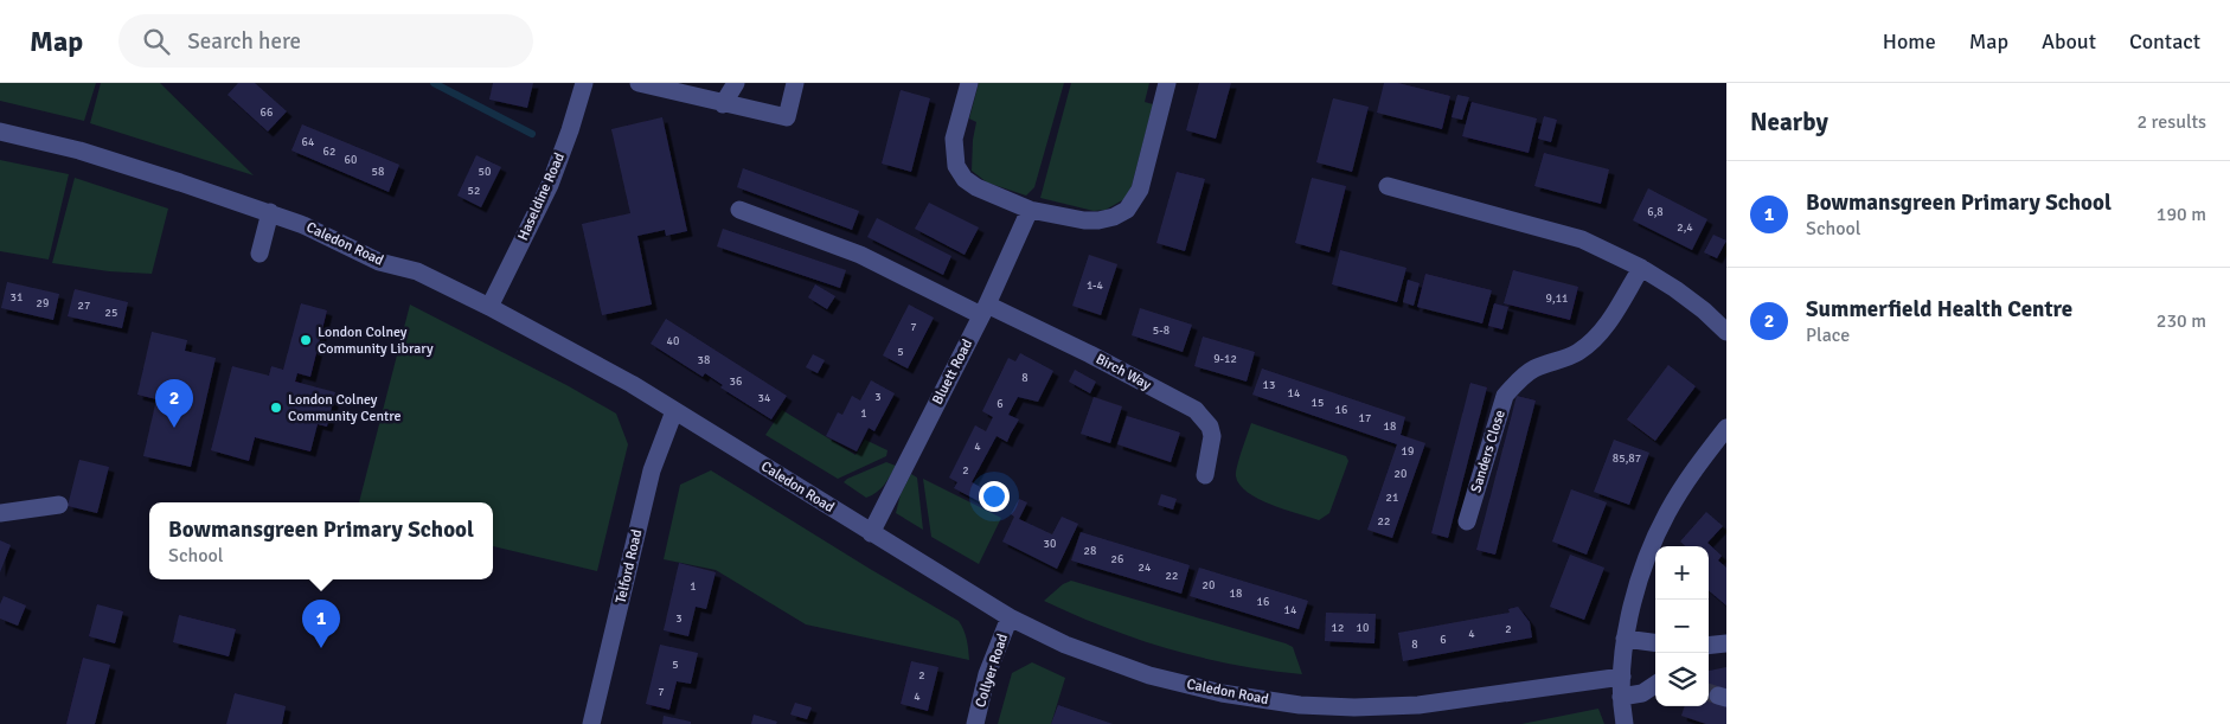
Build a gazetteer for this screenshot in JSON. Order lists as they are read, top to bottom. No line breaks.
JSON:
{"streets":{"street":["Haseldine Road","Caledon Road","Bluett Road","Birch Way","Sanders Close","Telford Road","Collyer Road"]},"crossings":[["Haseldine Road","Caledon Road"],["Caledon Road","Bluett Road"],["Caledon Road","Telford Road"],["Caledon Road","Collyer Road"],["Bluett Road","Birch Way"]],"places":["London Colney Community Library","London Colney Community Centre"],"house_numbers":["66","64","62","60","58","50","52","6,8","2,4","1-4","31","9,11","29","27","25","7","5-8","40","5","9-12","38","8","36","13","14","3","34","15","6","16","1","17","18","4","19","85,87","2","20","21","22","30","28","26","24","22","20","1","18","16","14","3","12","10","2","4","6","8","5","2","7","4"],"page":{"header":"Map","search":"Search here","nav":["Home","Map","About","Contact"],"heading":["Nearby","2 results"],"list":[{"mark":"1","name":"Bowmansgreen Primary School","note":"School","value":"190 m"},{"mark":"2","name":"Summerfield Health Centre","note":"Place","value":"230 m"}],"pins":["2","1"],"popup":["Bowmansgreen Primary School","School"],"map_buttons":["+","−"]}}
